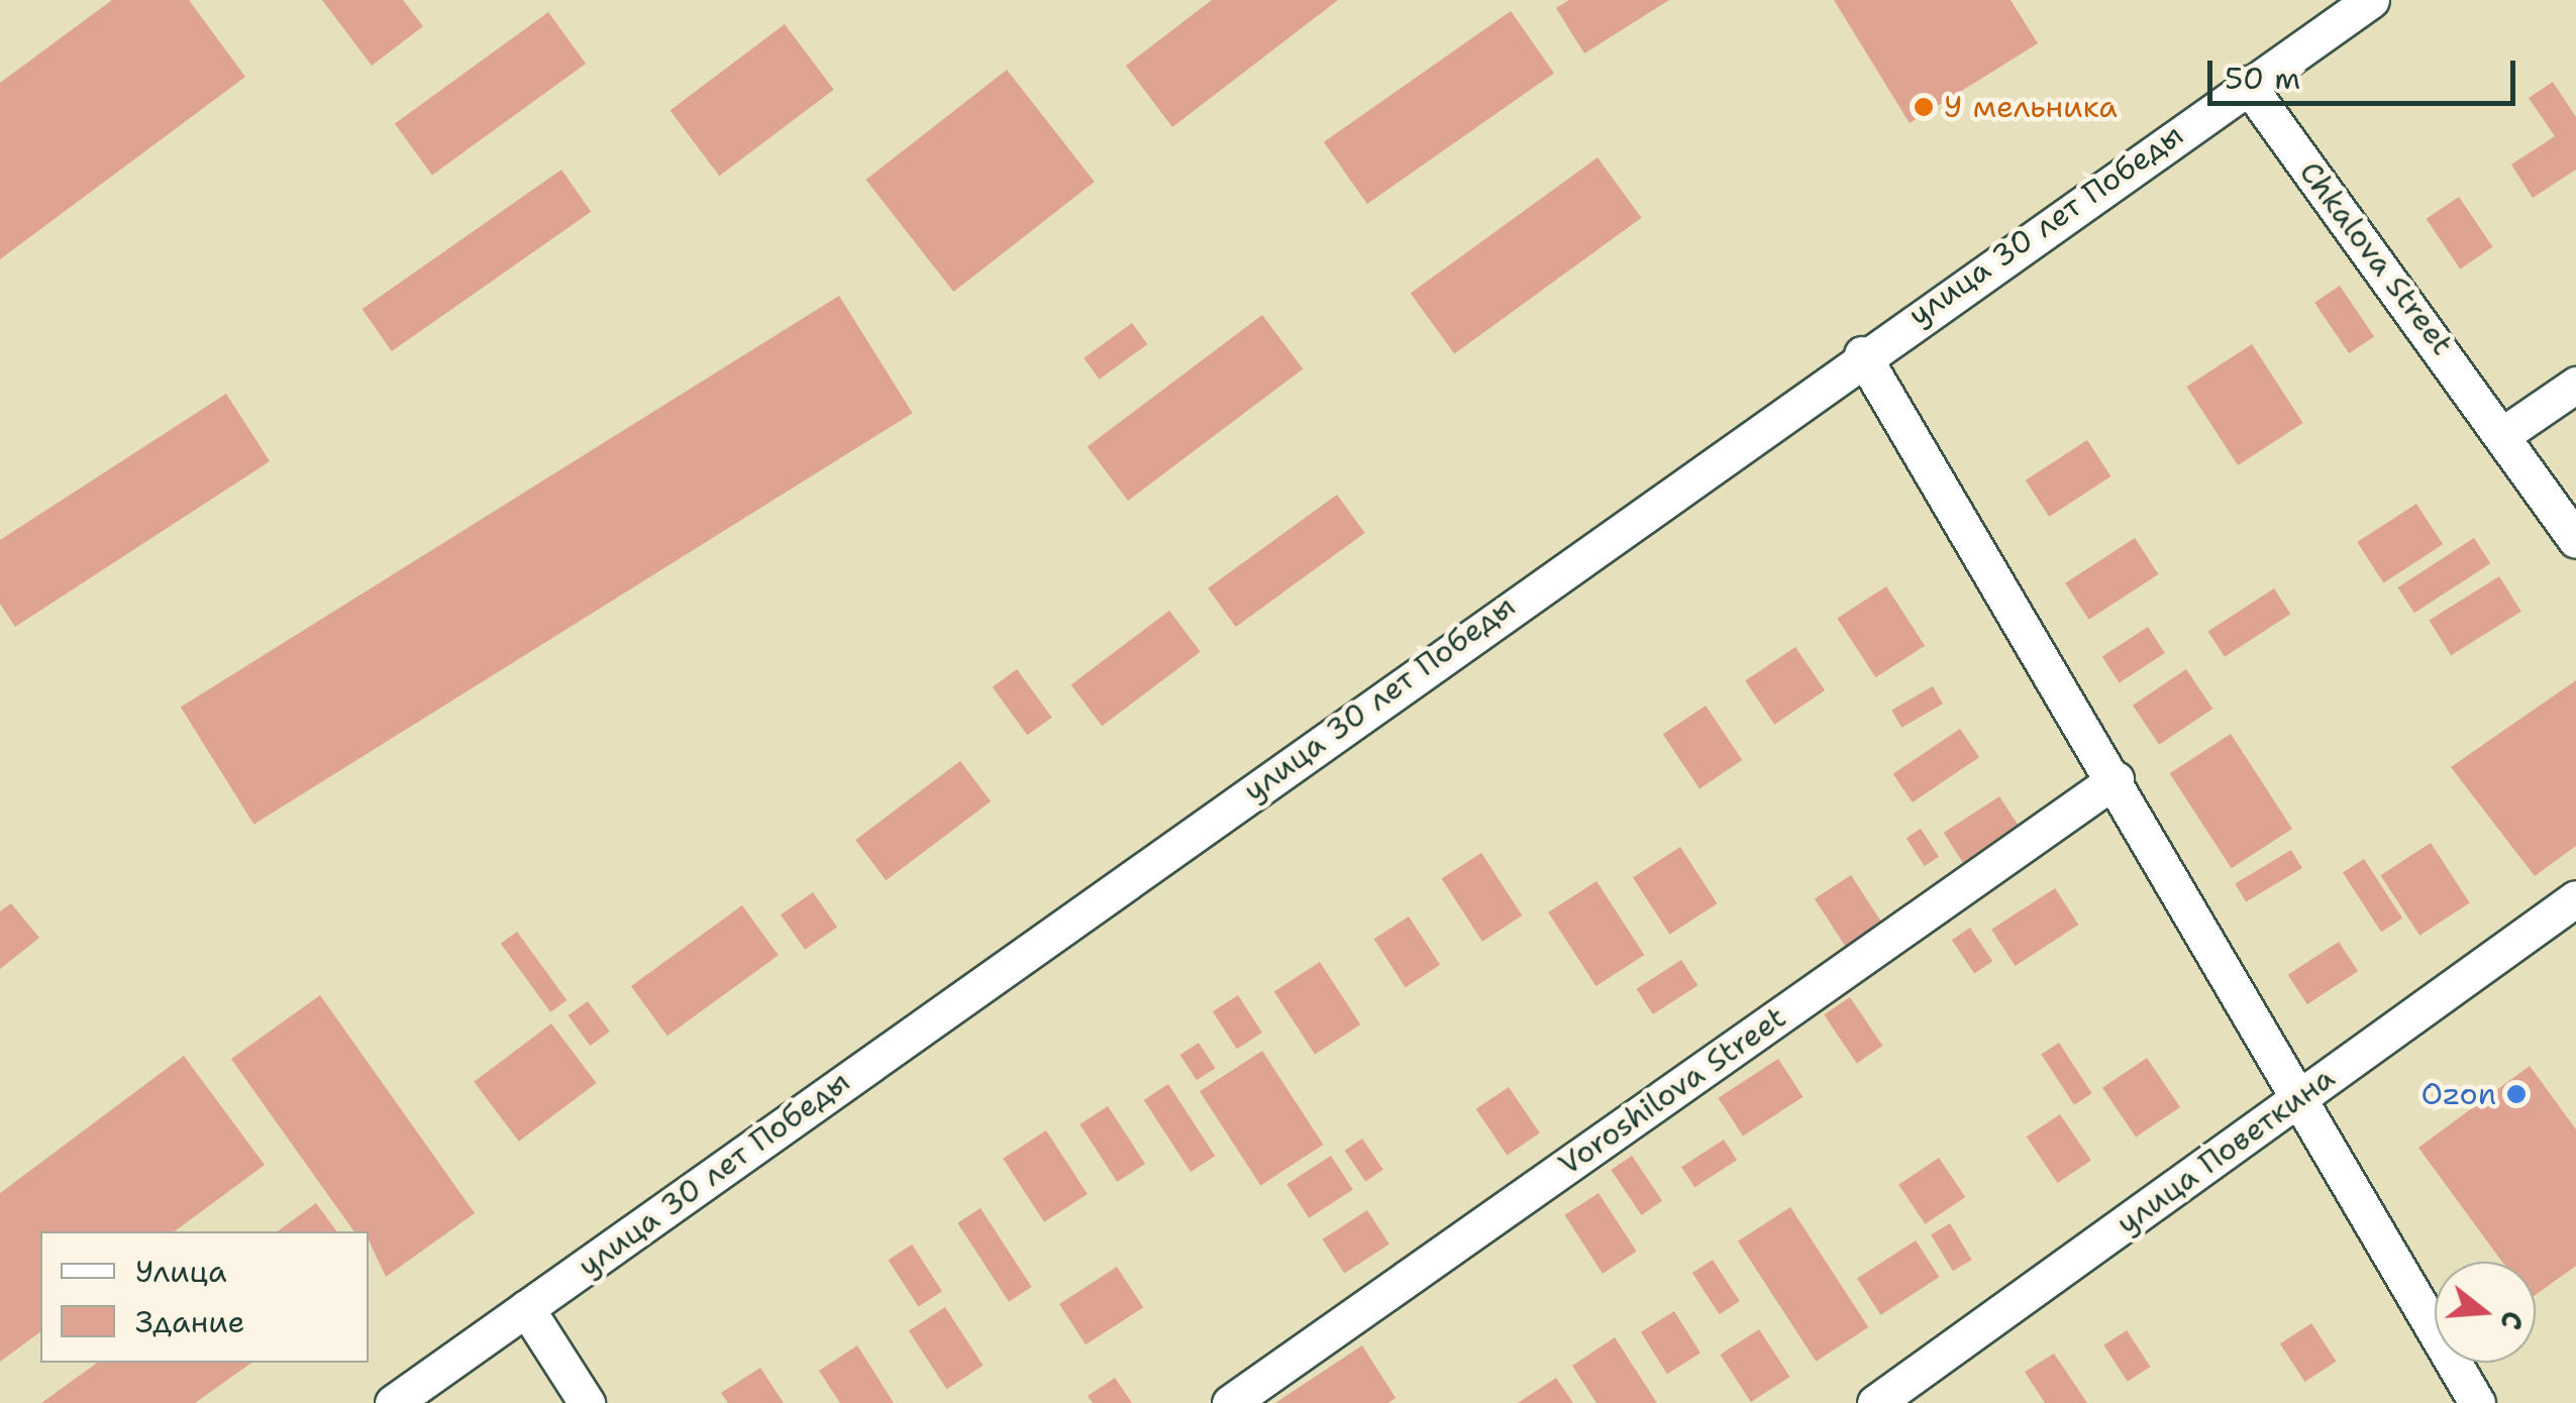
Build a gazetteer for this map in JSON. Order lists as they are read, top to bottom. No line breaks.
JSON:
{"streets":{"street":["улица 30 лет Победы","Chkalova Street","Voroshilova Street","улица Поветкина"]},"crossings":[["улица 30 лет Победы","Chkalova Street"]],"places":["У мельника","Ozon"],"legend":["Улица","Здание"],"scale_bar":"50 m","north":"right"}
